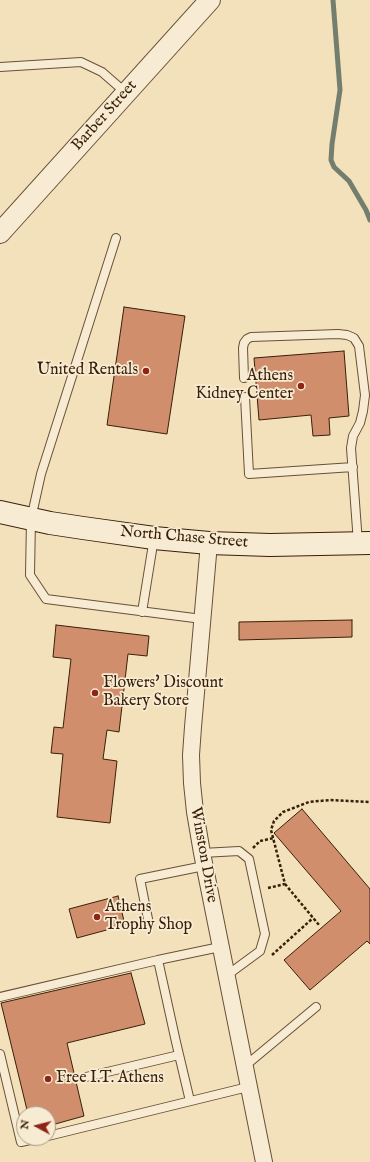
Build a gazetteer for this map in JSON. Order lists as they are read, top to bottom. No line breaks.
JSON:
{"streets":{"main road":["North Chase Street"],"street":["Barber Street","Winston Drive"]},"crossings":[["North Chase Street","Winston Drive"]],"places":["United Rentals","Athens Kidney Center","Flowers' Discount Bakery Store","Athens Trophy Shop","Free I.T. Athens"],"north":"left"}
